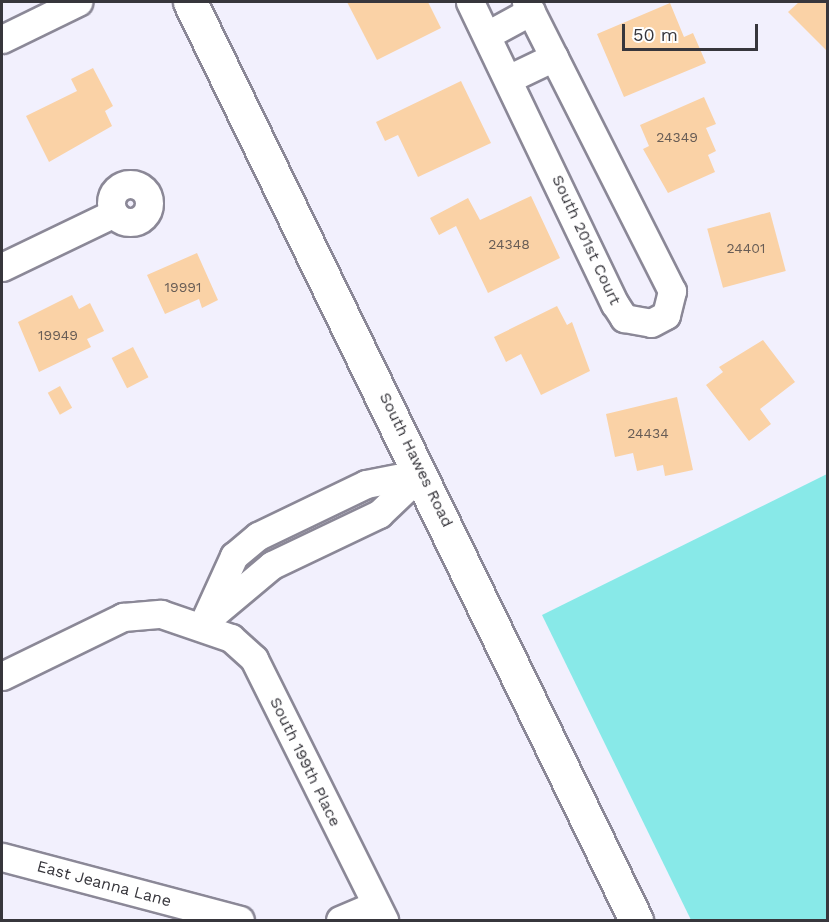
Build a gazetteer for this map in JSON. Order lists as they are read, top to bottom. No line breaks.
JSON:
{"streets":{"main road":["South Hawes Road"],"street":["South 201st Court","South 199th Place","East Jeanna Lane"]},"house_numbers":["24349","24348","24401","19991","19949","24434"],"scale_bar":"50 m"}
